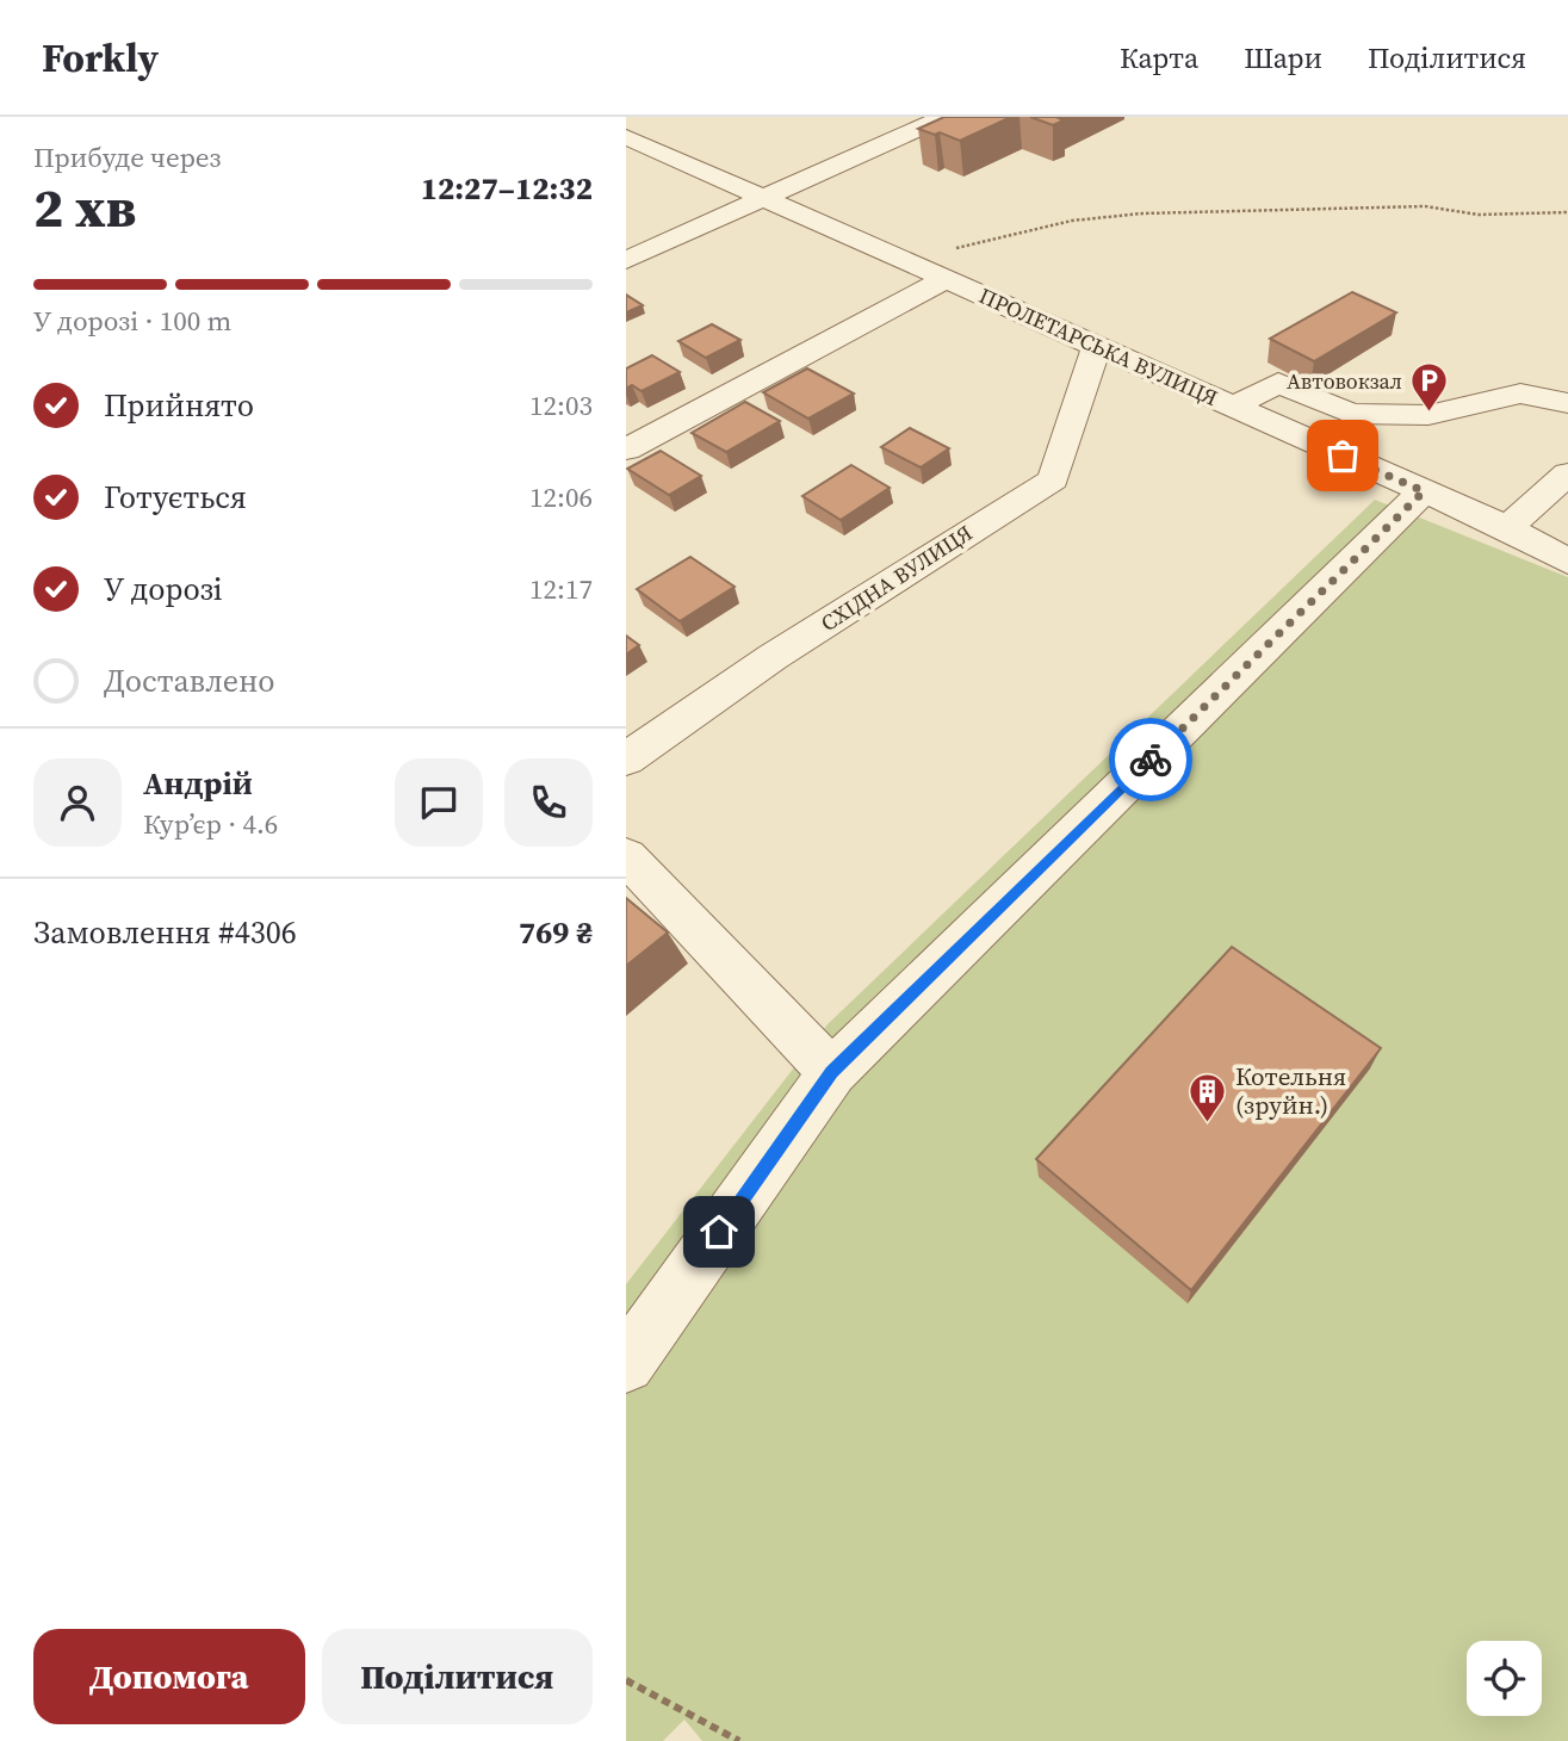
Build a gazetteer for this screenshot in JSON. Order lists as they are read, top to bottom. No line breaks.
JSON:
{"streets":{"street":["ПРОЛЕТАРСЬКА ВУЛИЦЯ","СХІДНА ВУЛИЦЯ"]},"crossings":[["ПРОЛЕТАРСЬКА ВУЛИЦЯ","СХІДНА ВУЛИЦЯ"]],"places":{"parking":["Автовокзал"],"building":["Котельня (зруйн.)"]},"page":{"header":"Forkly","nav":["Карта","Шари","Поділитися"],"heading":["2 хв","Прибуде через","12:27–12:32"],"panel":["Андрій","Кур’єр · 4.6","Замовлення #4306","769 ₴"],"bar":"У дорозі · 100 m","list":[["Прийнято","12:03"],["Готується","12:06"],["У дорозі","12:17"],"Доставлено"],"buttons":["Допомога","Поділитися"]}}
